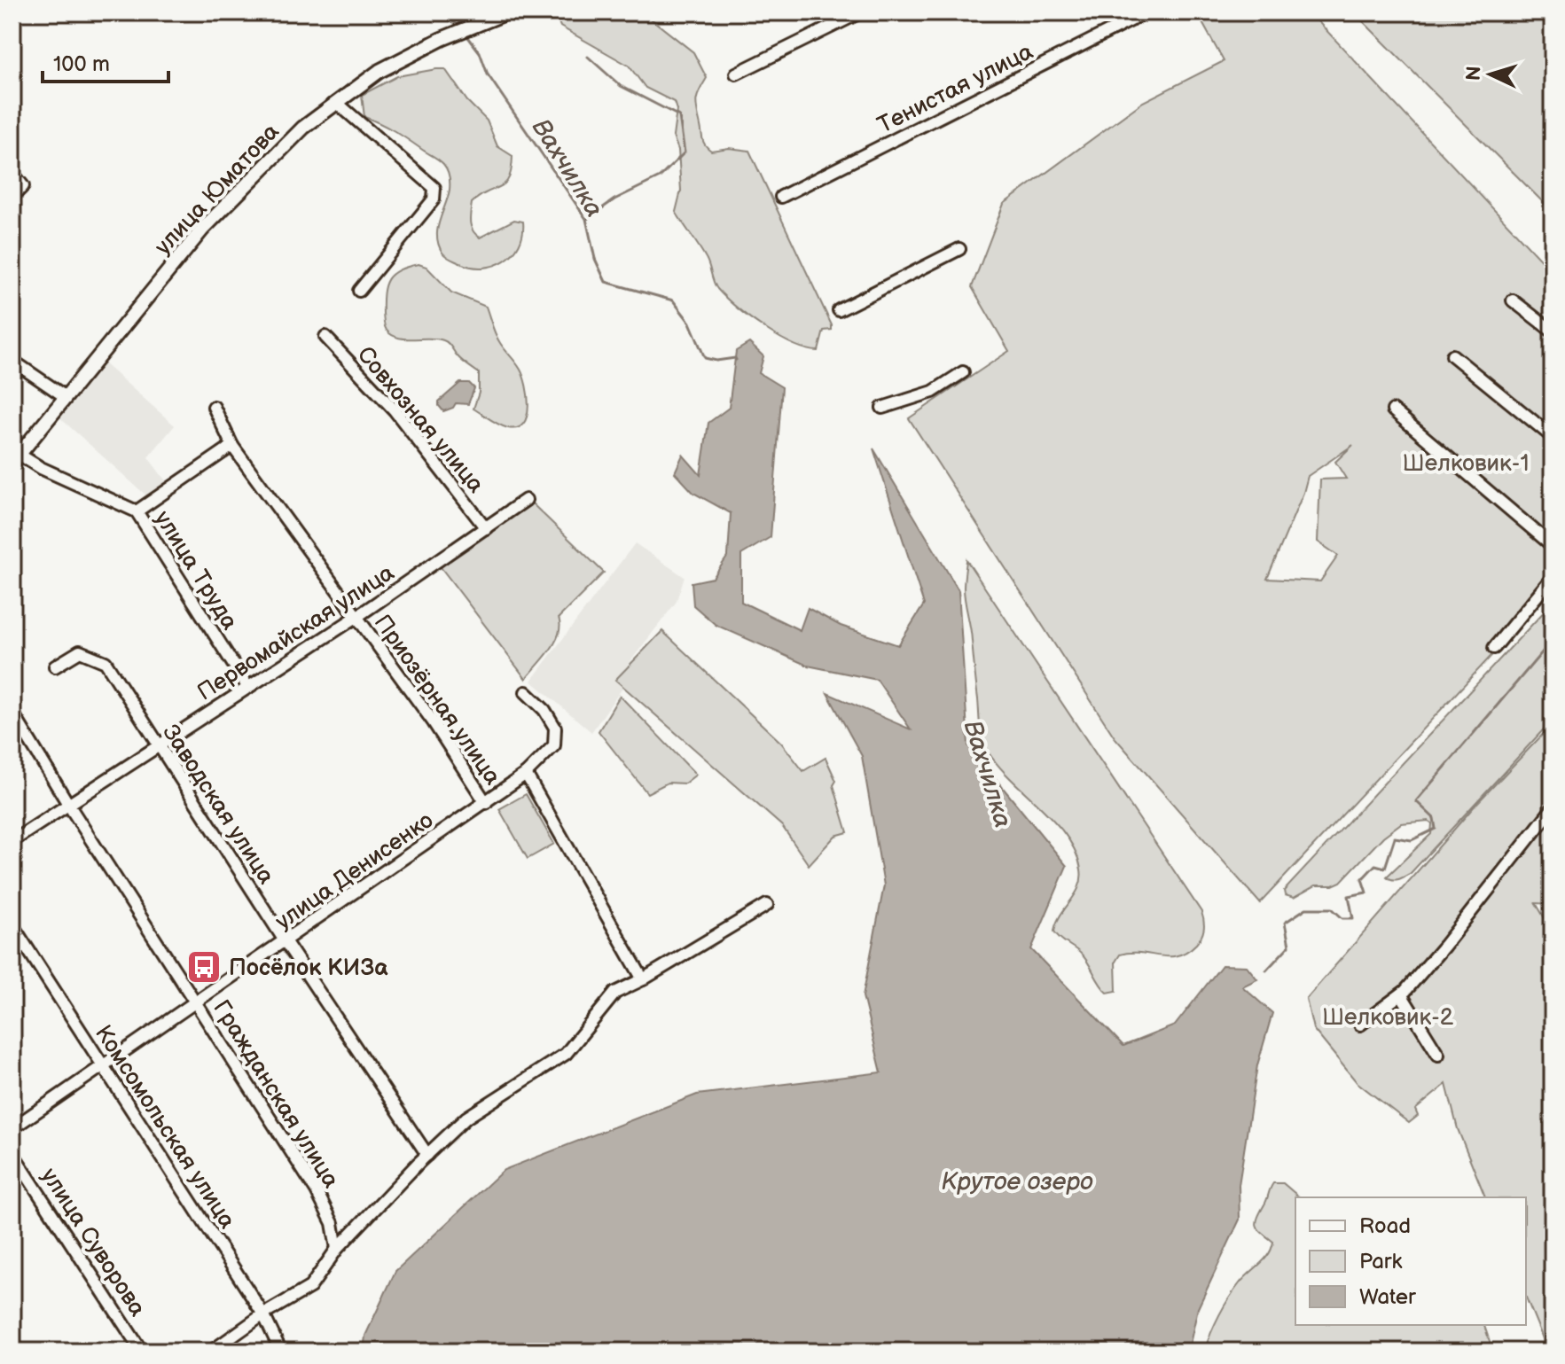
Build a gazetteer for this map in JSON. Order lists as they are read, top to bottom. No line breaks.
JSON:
{"streets":{"main road":["улица Юматова"],"street":["Тенистая улица","Совхозная улица","улица Труда","Первомайская улица","Приозёрная улица","Заводская улица","улица Денисенко","Гражданская улица","Комсомольская улица","улица Суворова"]},"crossings":[["улица Юматова","улица Труда"],["Совхозная улица","Первомайская улица"],["улица Труда","Первомайская улица"],["Первомайская улица","Приозёрная улица"],["Первомайская улица","Заводская улица"],["Первомайская улица","Гражданская улица"],["Приозёрная улица","улица Денисенко"],["Заводская улица","улица Денисенко"],["улица Денисенко","Гражданская улица"],["улица Денисенко","Комсомольская улица"]],"water":["Вахчилка","Крутое озеро"],"parks":["Шелковик-1","Шелковик-2"],"places":{"bus stop":["Посёлок КИЗа"]},"legend":["Road","Park","Water"],"scale_bar":"100 m","north":"left"}
